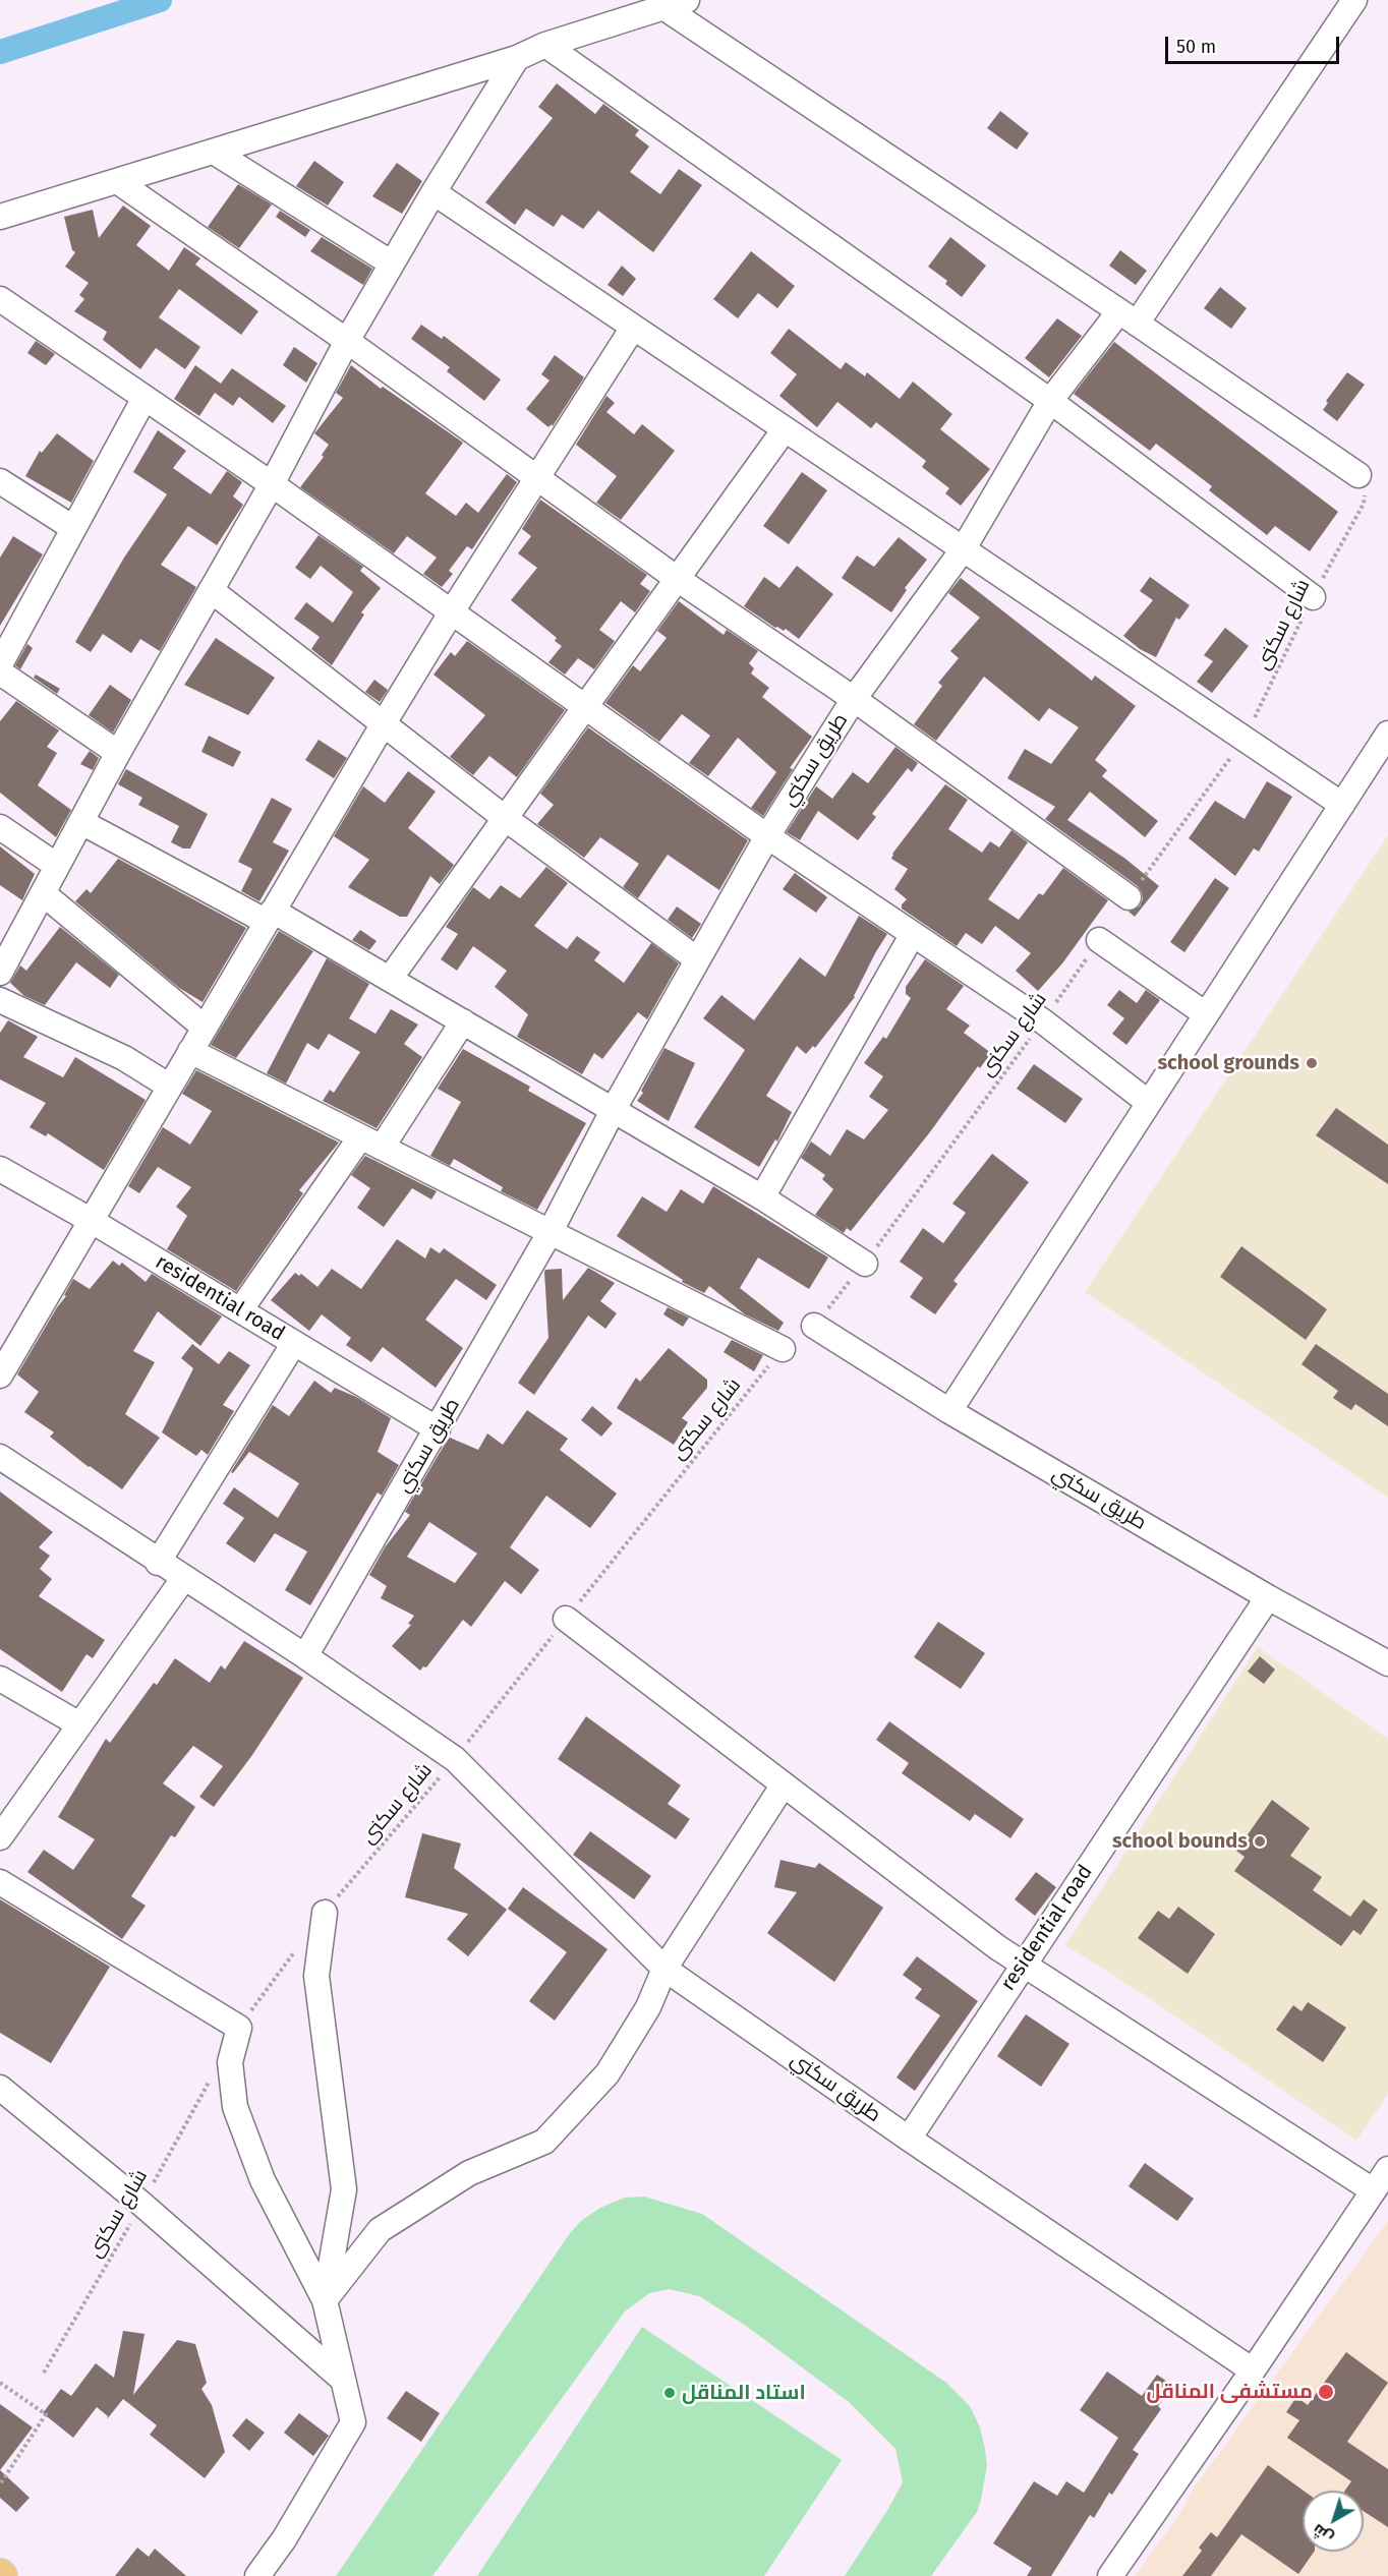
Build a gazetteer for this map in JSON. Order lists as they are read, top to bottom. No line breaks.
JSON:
{"streets":{"street":["طريق سكني","residential road"],"path":["شارع سكنى"]},"crossings":[["شارع سكنى","طريق سكني"],["طريق سكني","residential road"]],"places":["school grounds","school bounds","مستشفى المناقل","استاد المناقل"],"scale_bar":"50 m","north":"bottom left"}
